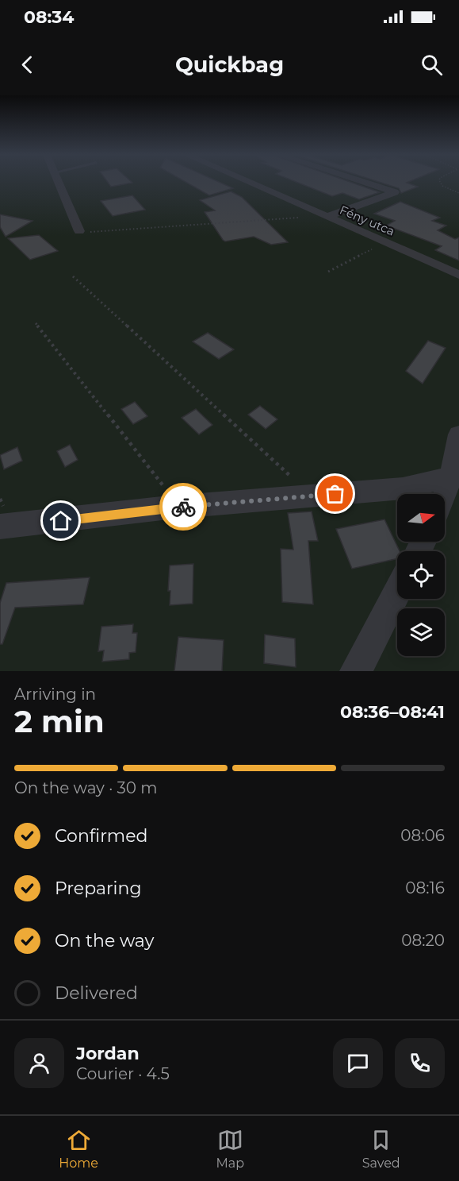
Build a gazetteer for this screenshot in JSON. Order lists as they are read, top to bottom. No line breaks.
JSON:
{"streets":{"street":["Fény utca"]},"north":"right","page":{"status":"08:34","header":"Quickbag","heading":["2 min","Arriving in","08:36–08:41"],"panel":["Jordan","Courier · 4.5"],"bar":"On the way · 30 m","list":[["Confirmed","08:06"],["Preparing","08:16"],["On the way","08:20"],"Delivered"],"tabs":["Home","Map","Saved"]}}
